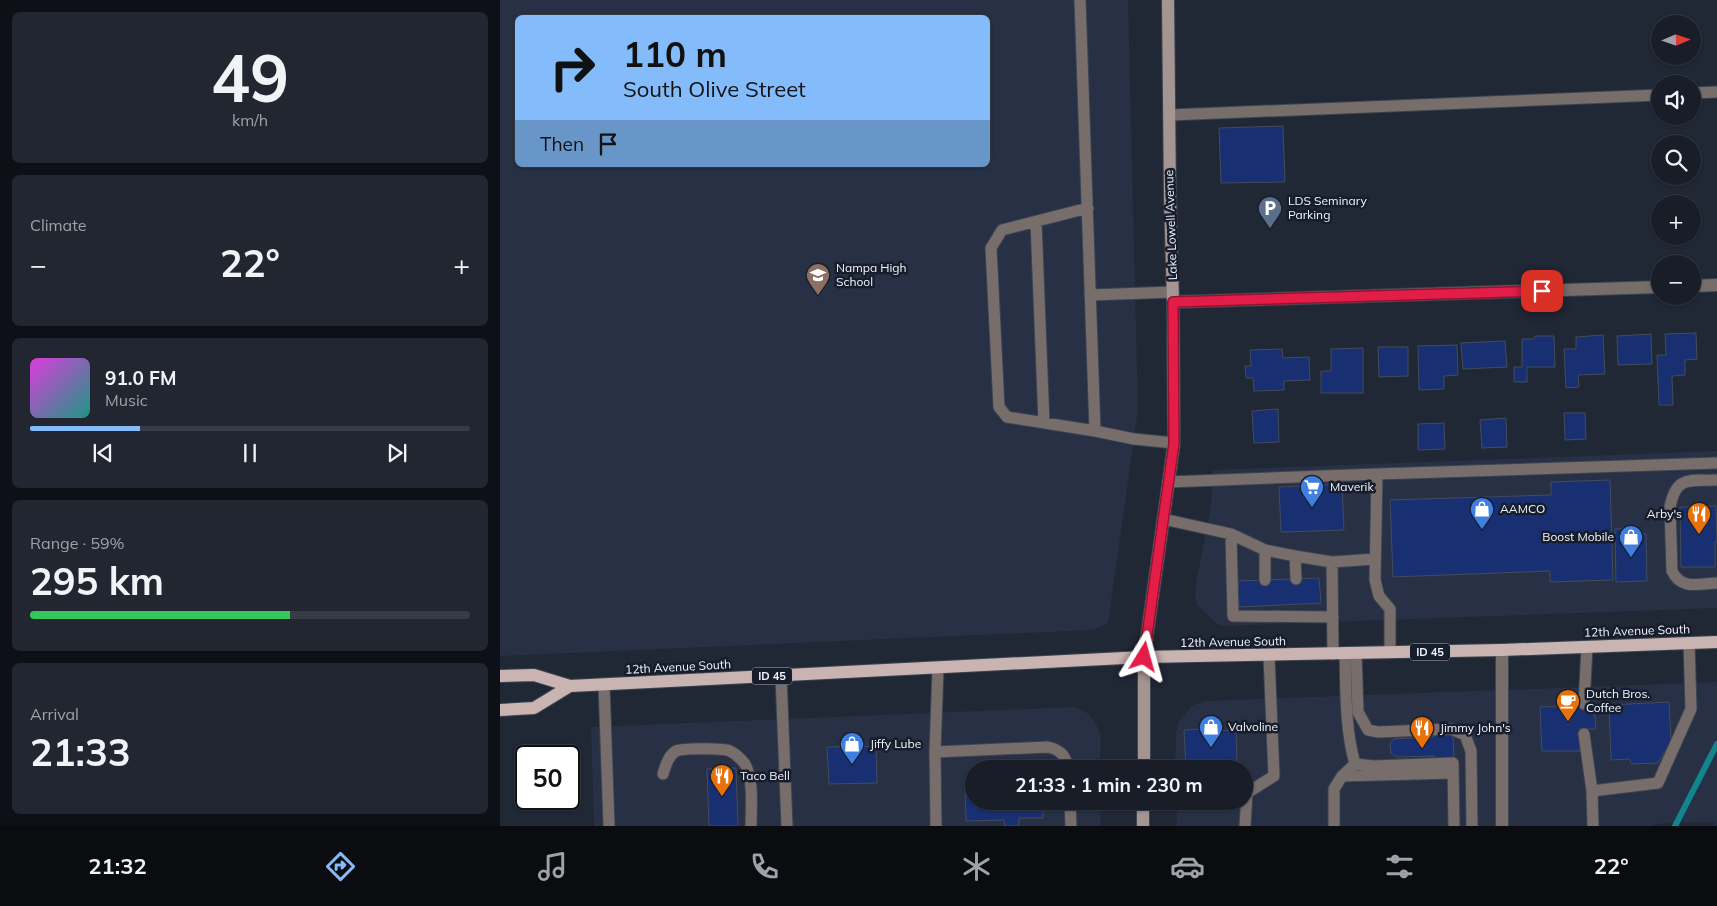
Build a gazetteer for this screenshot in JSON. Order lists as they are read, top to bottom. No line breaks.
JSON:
{"streets":{"main road":["Lake Lowell Avenue","12th Avenue South","ID 45"]},"crossings":[["Lake Lowell Avenue","12th Avenue South"]],"places":{"parking":["LDS Seminary Parking"],"school or university":["Nampa High School"],"supermarket":["Maverik"],"shop":["AAMCO","Boost Mobile","Valvoline","Jiffy Lube"],"restaurant":["Arby's","Jimmy John's","Taco Bell"],"cafe":["Dutch Bros. Coffee"]},"north":"right","page":{"tile":[["49","km/h"],"Climate",["Range · 59%","295 km"],["Arrival","21:33"]],"map_buttons":["+","−"],"turn":["110 m","South Olive Street"],"then":"Then","heat":["−","22°","+"],"song":["91.0 FM","Music"],"limit":"50","trip":"21:33 · 1 min · 230 m","tabs":["21:32","22°"]}}
